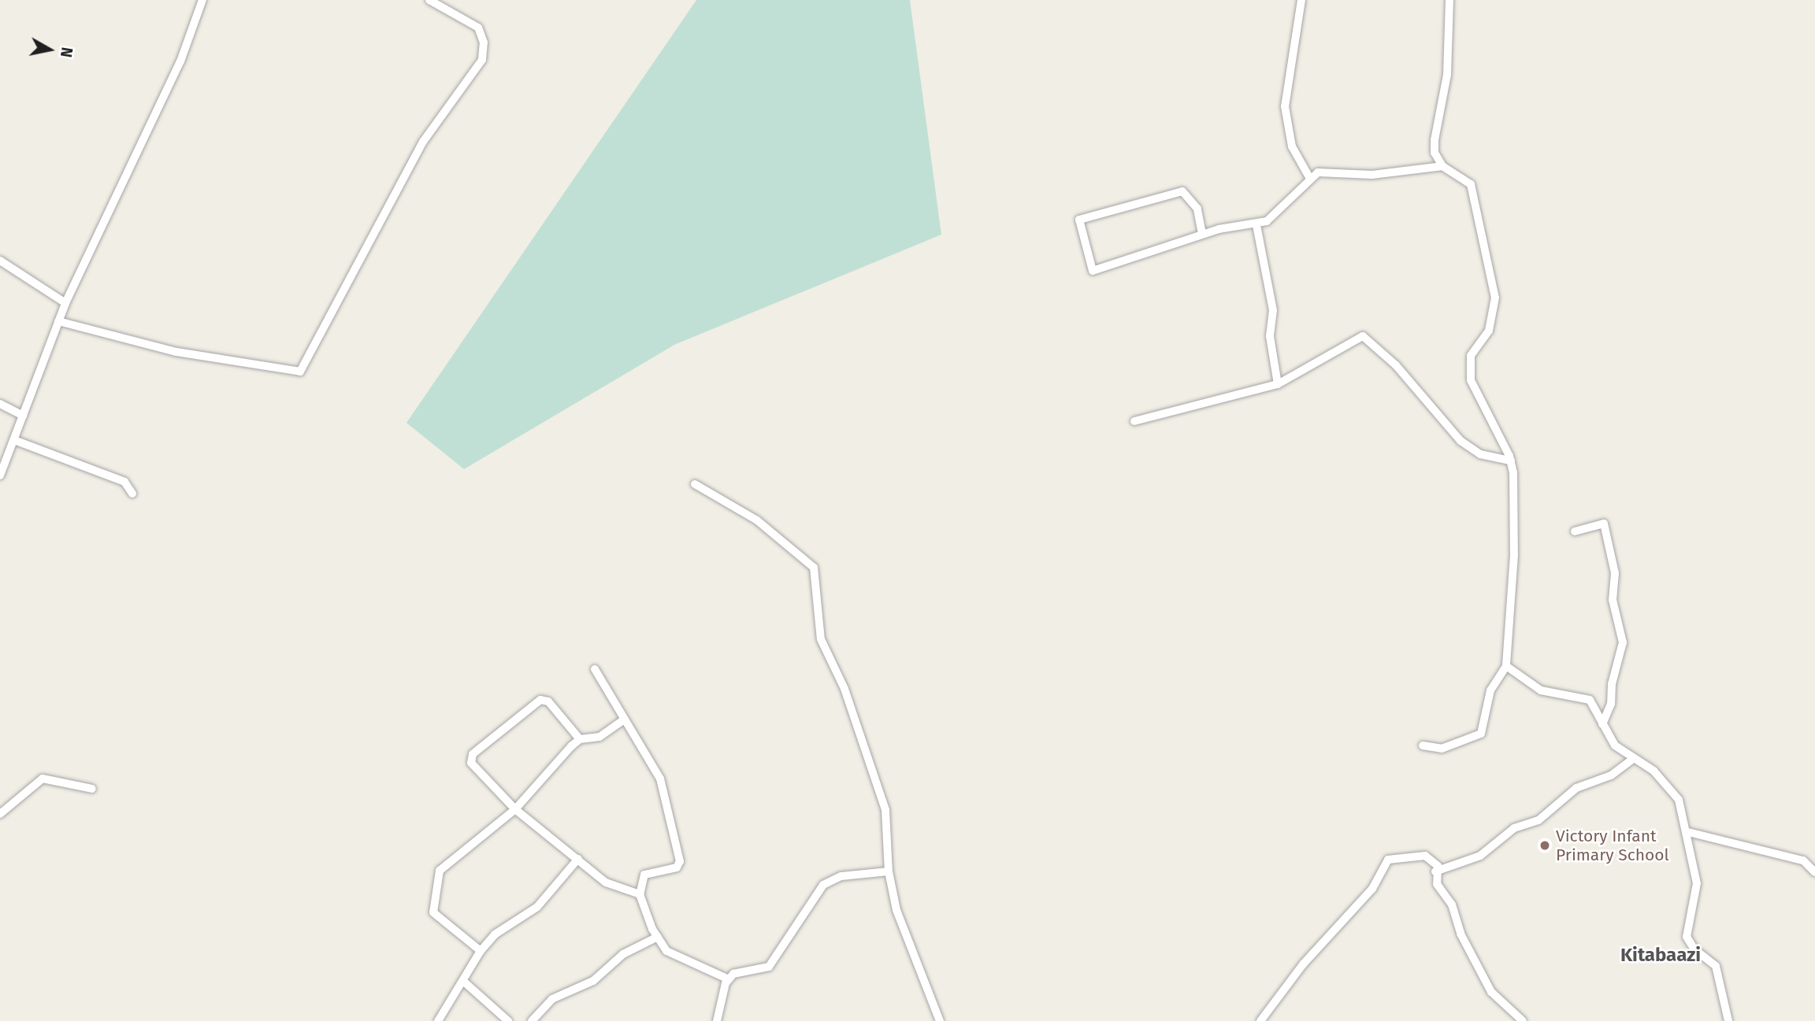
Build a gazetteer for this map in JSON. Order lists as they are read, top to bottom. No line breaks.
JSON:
{"districts":["Kitabaazi"],"places":["Victory Infant Primary School"],"north":"right"}
